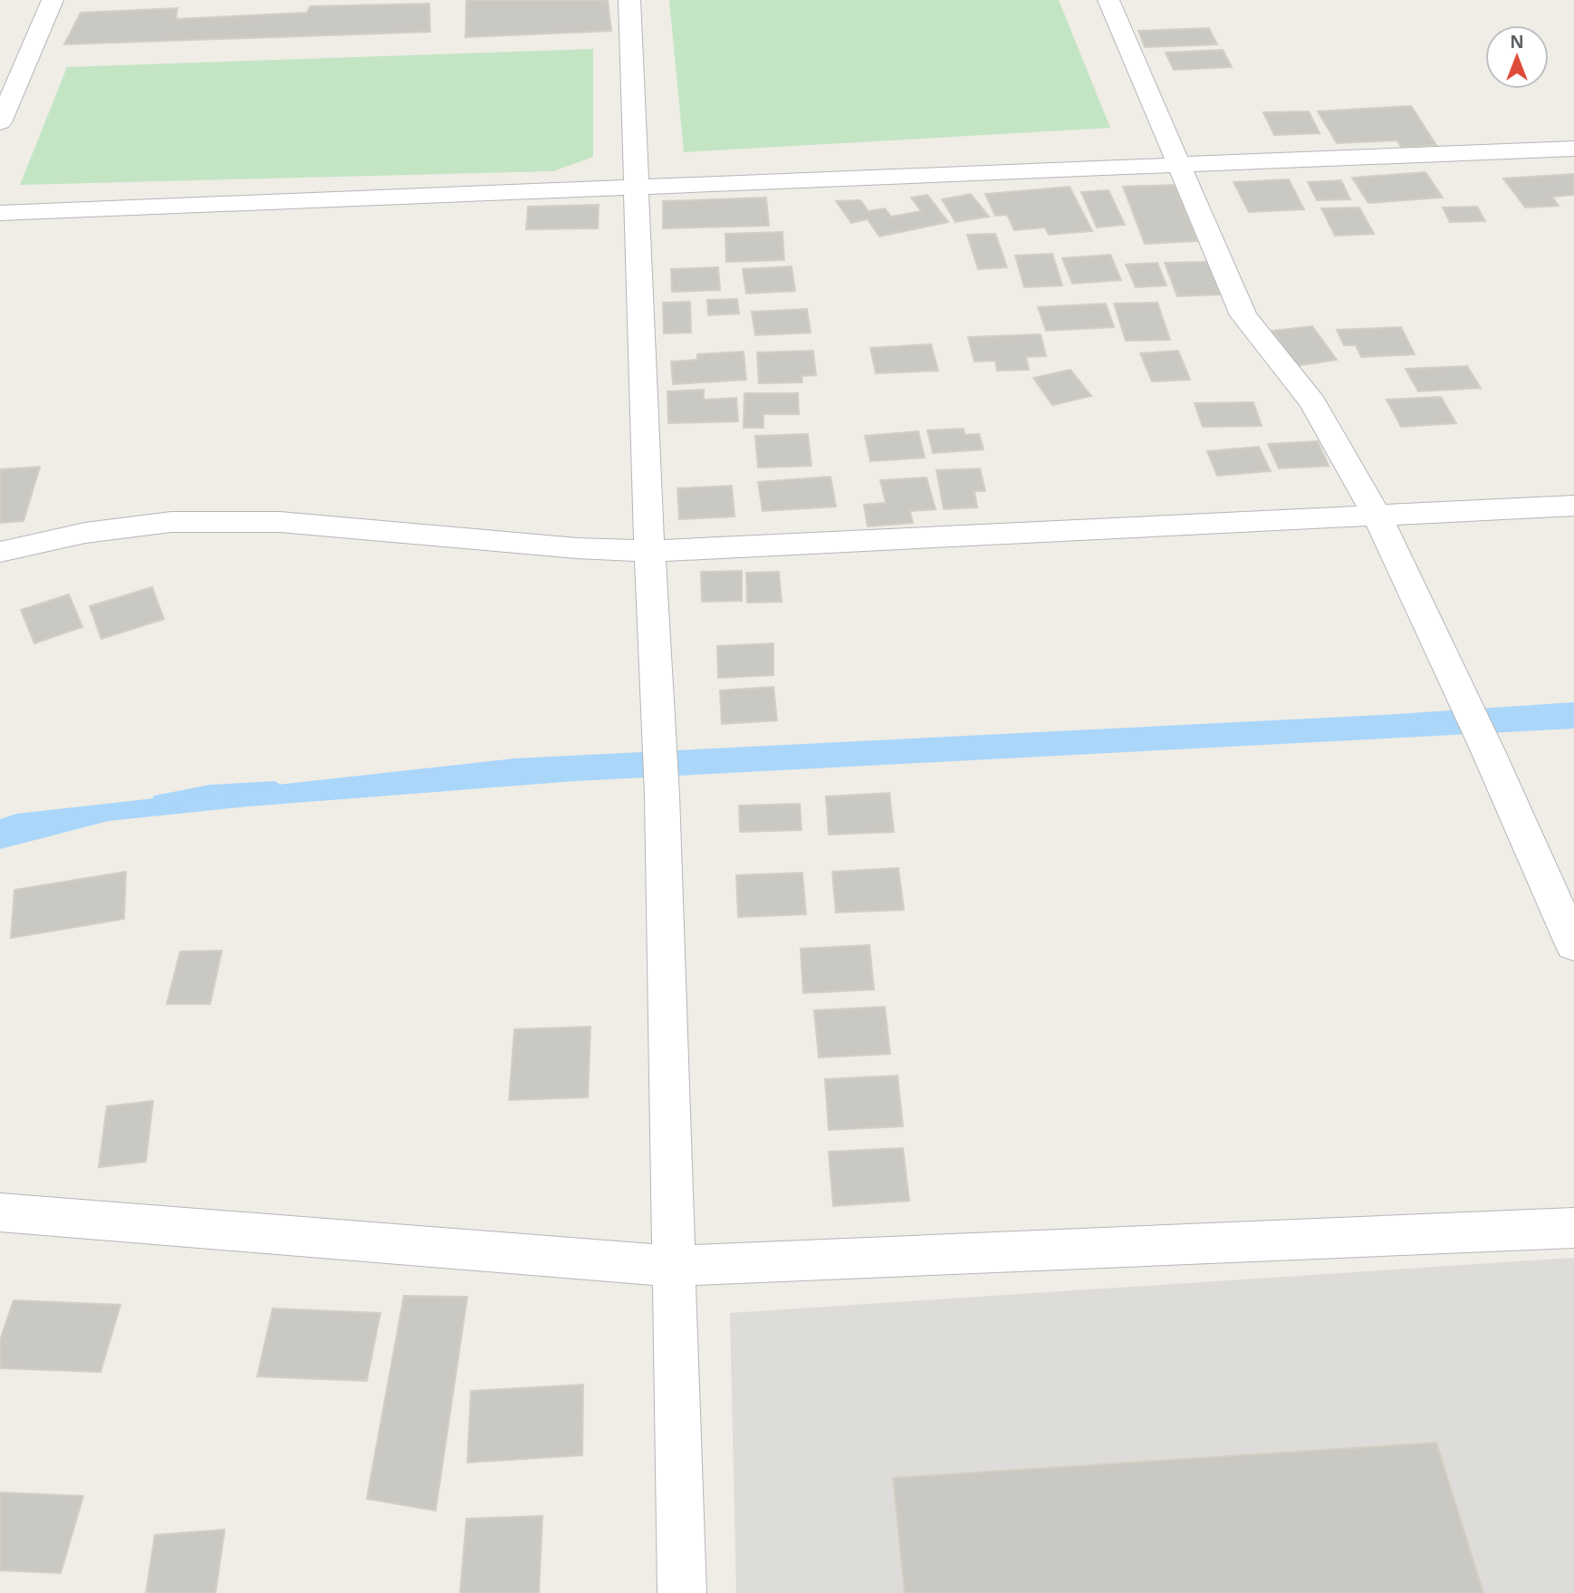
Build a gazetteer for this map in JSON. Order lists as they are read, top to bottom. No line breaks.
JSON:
{"north":"top"}
